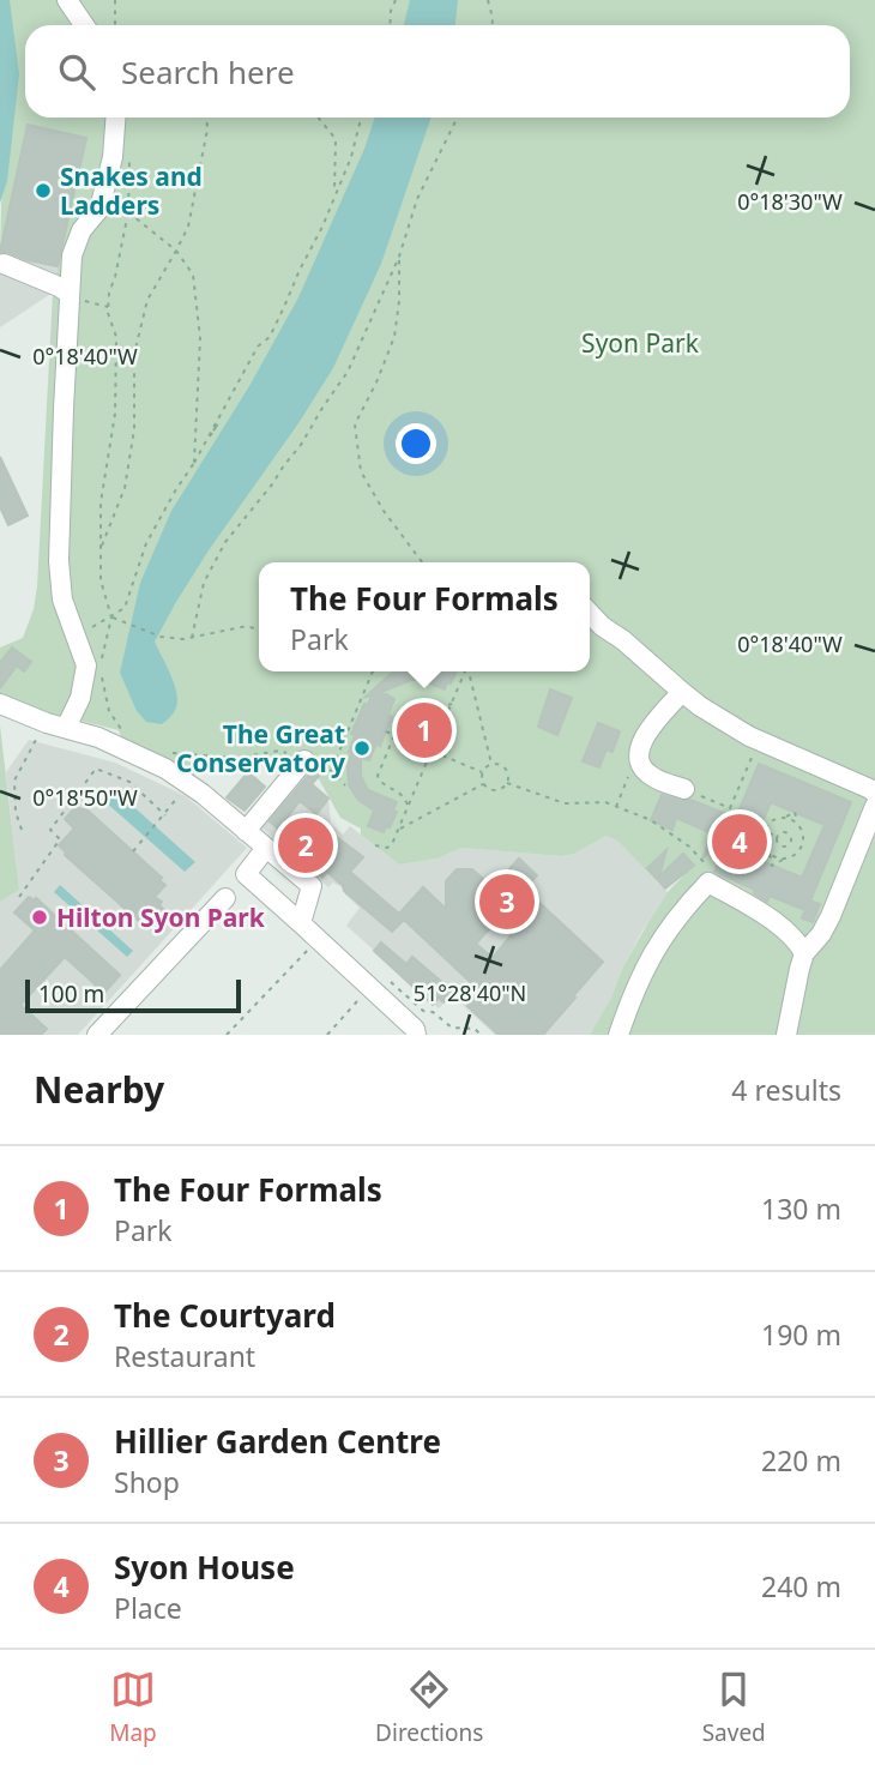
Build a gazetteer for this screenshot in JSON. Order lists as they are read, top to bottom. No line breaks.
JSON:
{"parks":["Syon Park"],"places":["Snakes and Ladders","The Great Conservatory","Hilton Syon Park"],"scale_bar":"100 m","page":{"search":"Search here","popup":["The Four Formals","Park"],"pins":["1","4","2","3"],"scale":"100 m","heading":["Nearby","4 results"],"list":[{"mark":"1","name":"The Four Formals","note":"Park","value":"130 m"},{"mark":"2","name":"The Courtyard","note":"Restaurant","value":"190 m"},{"mark":"3","name":"Hillier Garden Centre","note":"Shop","value":"220 m"},{"mark":"4","name":"Syon House","note":"Place","value":"240 m"}],"nav":["Map","Directions","Saved"]},"coordinates":["0°18'30\"W","0°18'40\"W","0°18'50\"W","51°28'40\"N"]}
